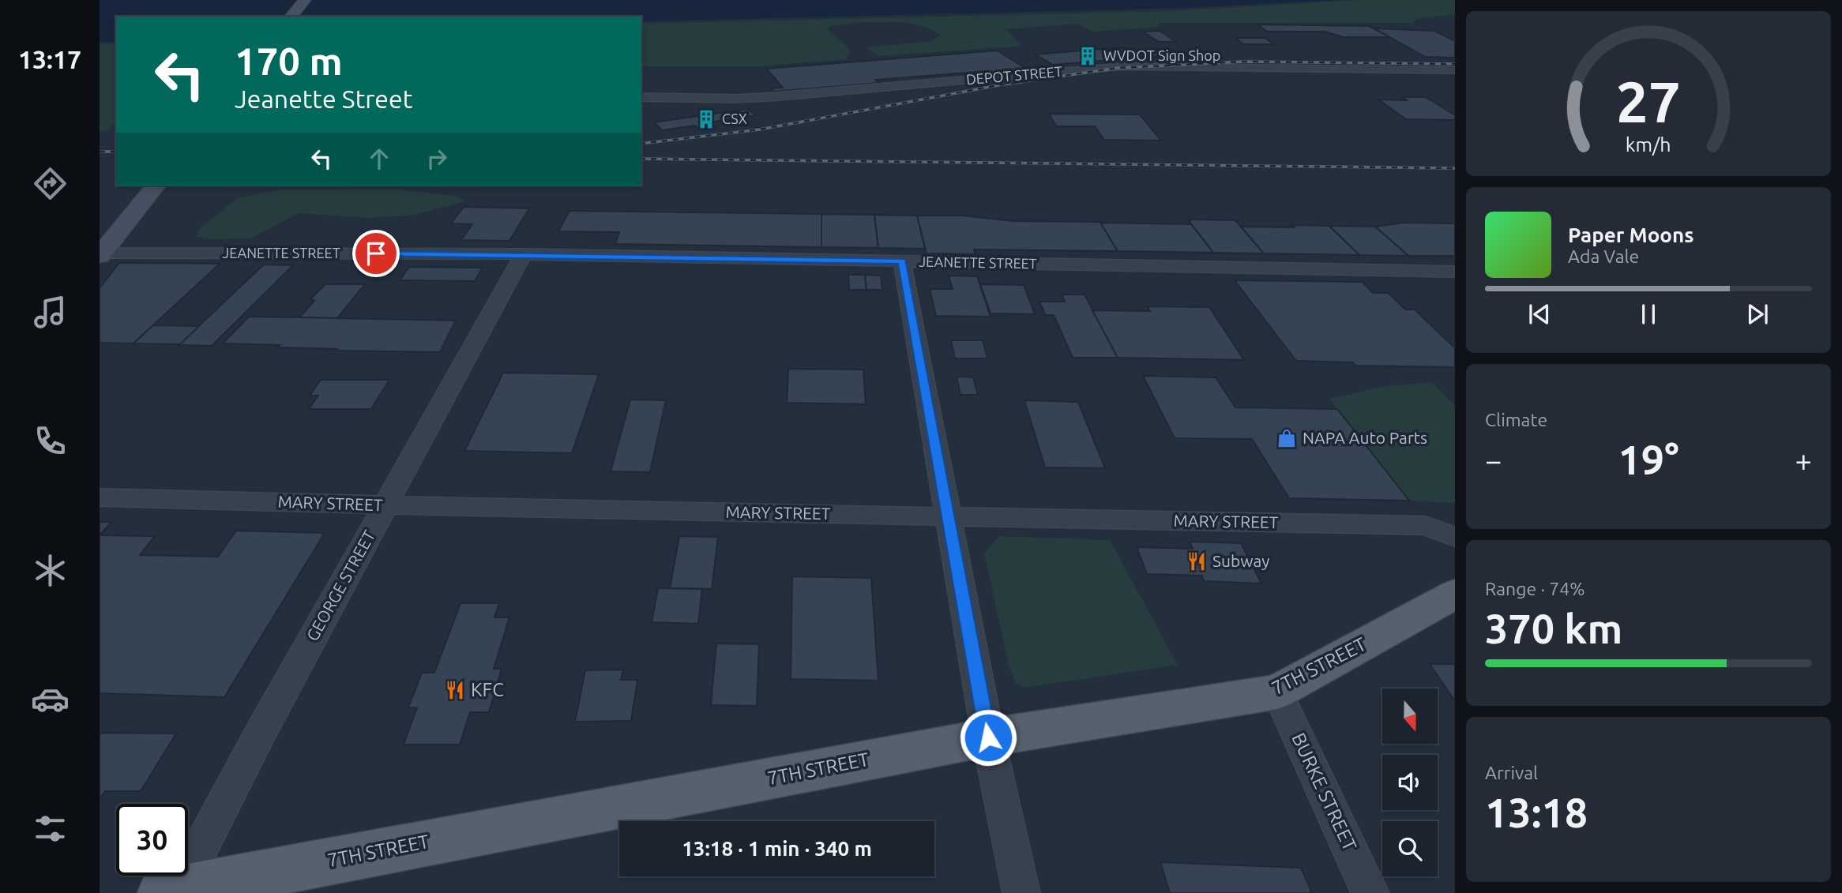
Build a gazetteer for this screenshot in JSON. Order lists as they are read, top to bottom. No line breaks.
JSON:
{"streets":{"main road":["7TH STREET"],"street":["DEPOT STREET","JEANETTE STREET","MARY STREET","GEORGE STREET","BURKE STREET"]},"crossings":[["JEANETTE STREET","GEORGE STREET"],["MARY STREET","GEORGE STREET"],["GEORGE STREET","7TH STREET"],["7TH STREET","BURKE STREET"]],"places":{"building":["WVDOT Sign Shop","CSX"],"shop":["NAPA Auto Parts"],"restaurant":["Subway","KFC"]},"north":"bottom","page":{"tabs":"13:17","turn":["170 m","Jeanette Street"],"song":["Paper Moons","Ada Vale"],"tile":["Climate",["Range · 74%","370 km"],["Arrival","13:18"]],"heat":["−","19°","+"],"limit":"30","trip":"13:18 · 1 min · 340 m","gauge":["27","km/h"]}}
